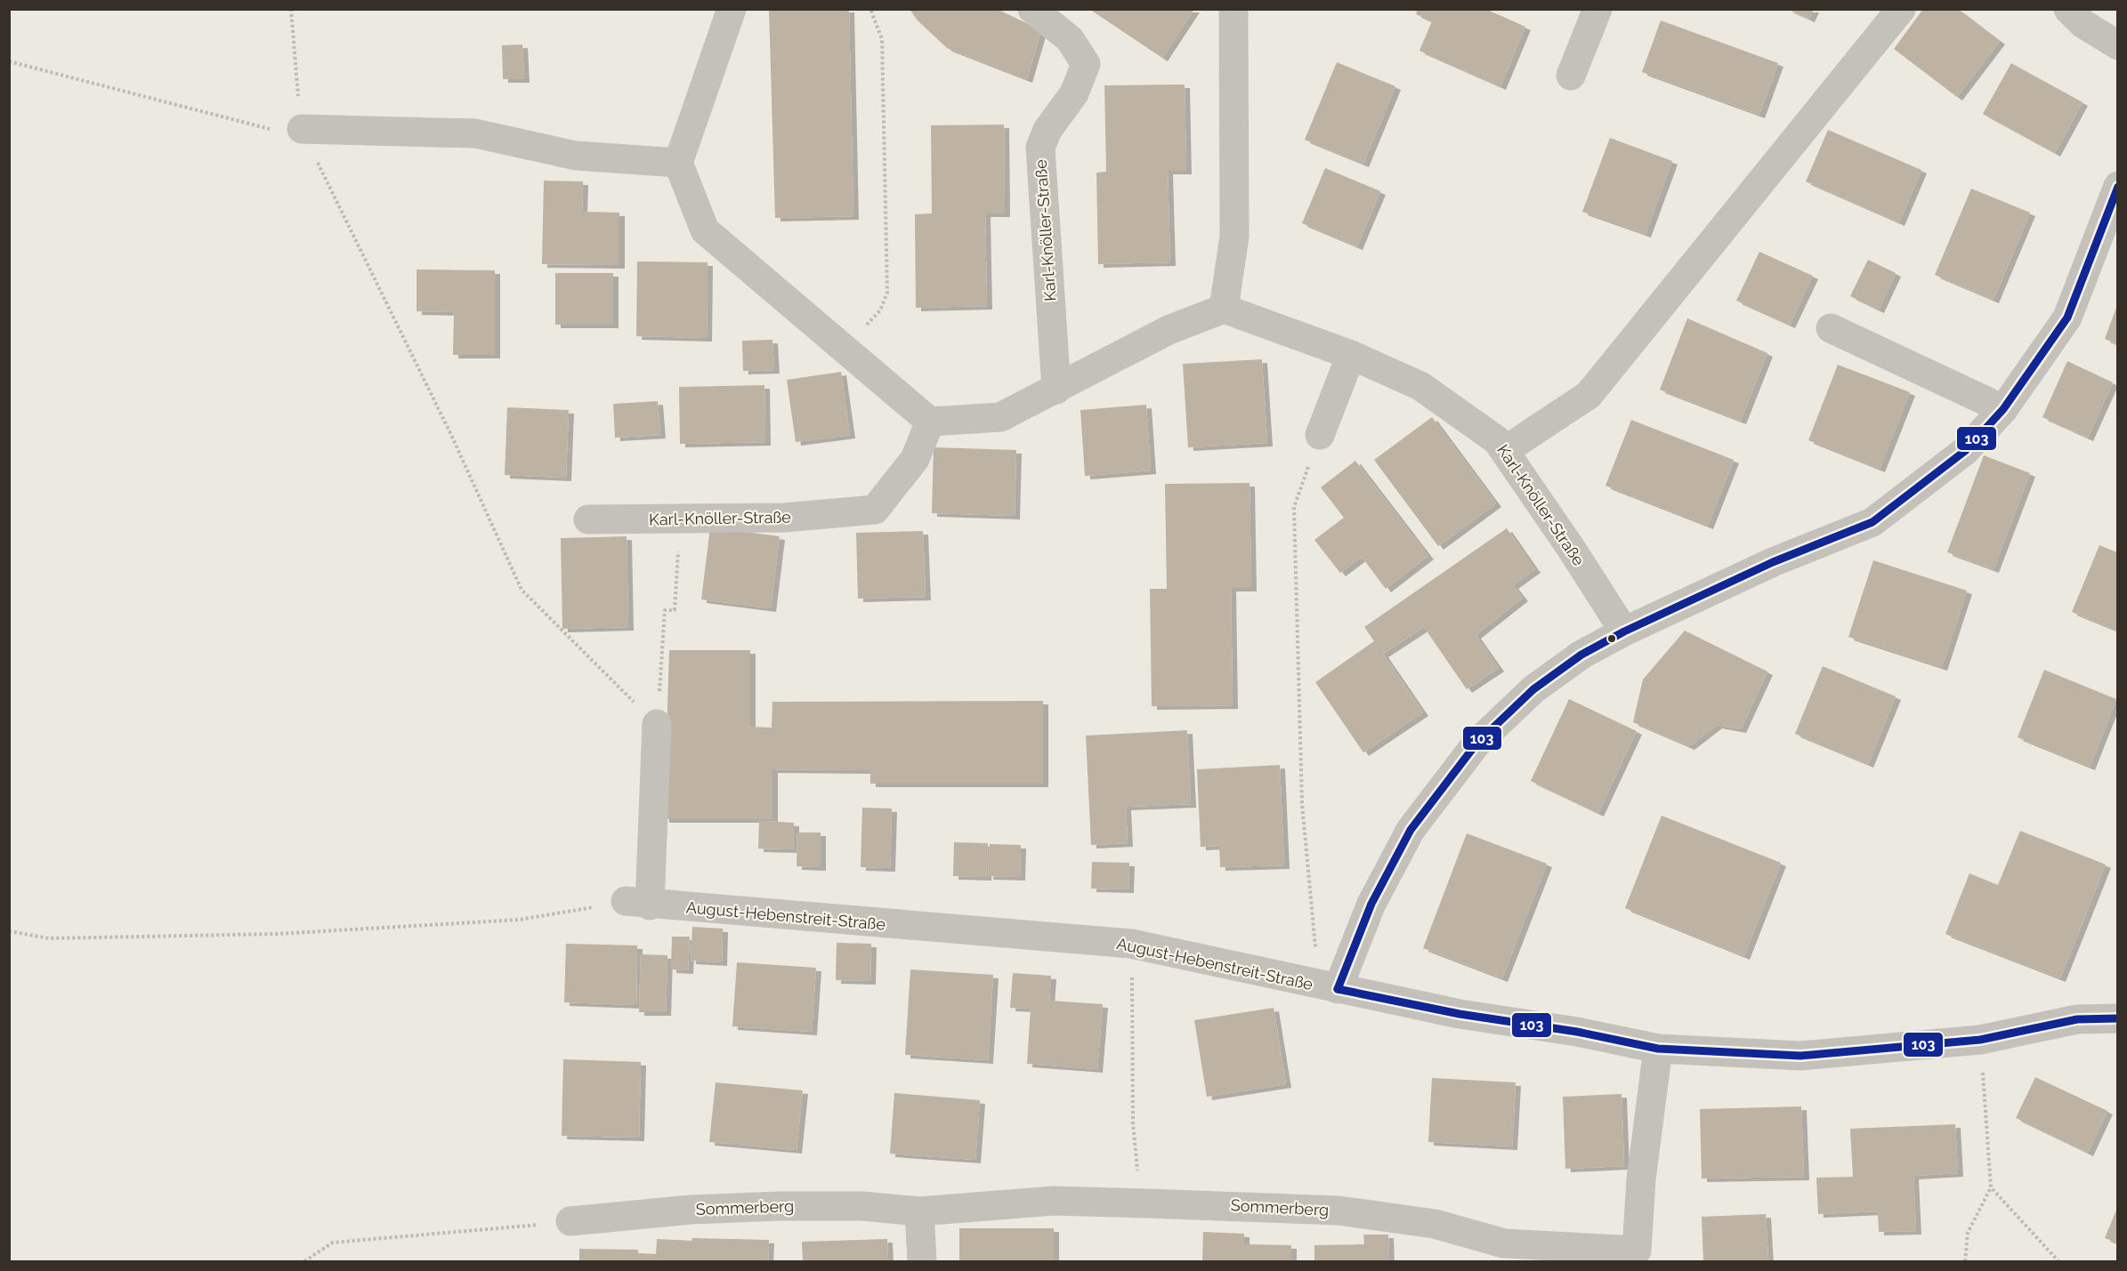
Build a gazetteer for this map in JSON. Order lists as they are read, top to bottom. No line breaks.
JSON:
{"streets":{"street":["Karl-Knöller-Straße","August-Hebenstreit-Straße","Sommerberg"]},"crossings":[["August-Hebenstreit-Straße","Sommerberg"]],"lines":["transit line 103"]}
